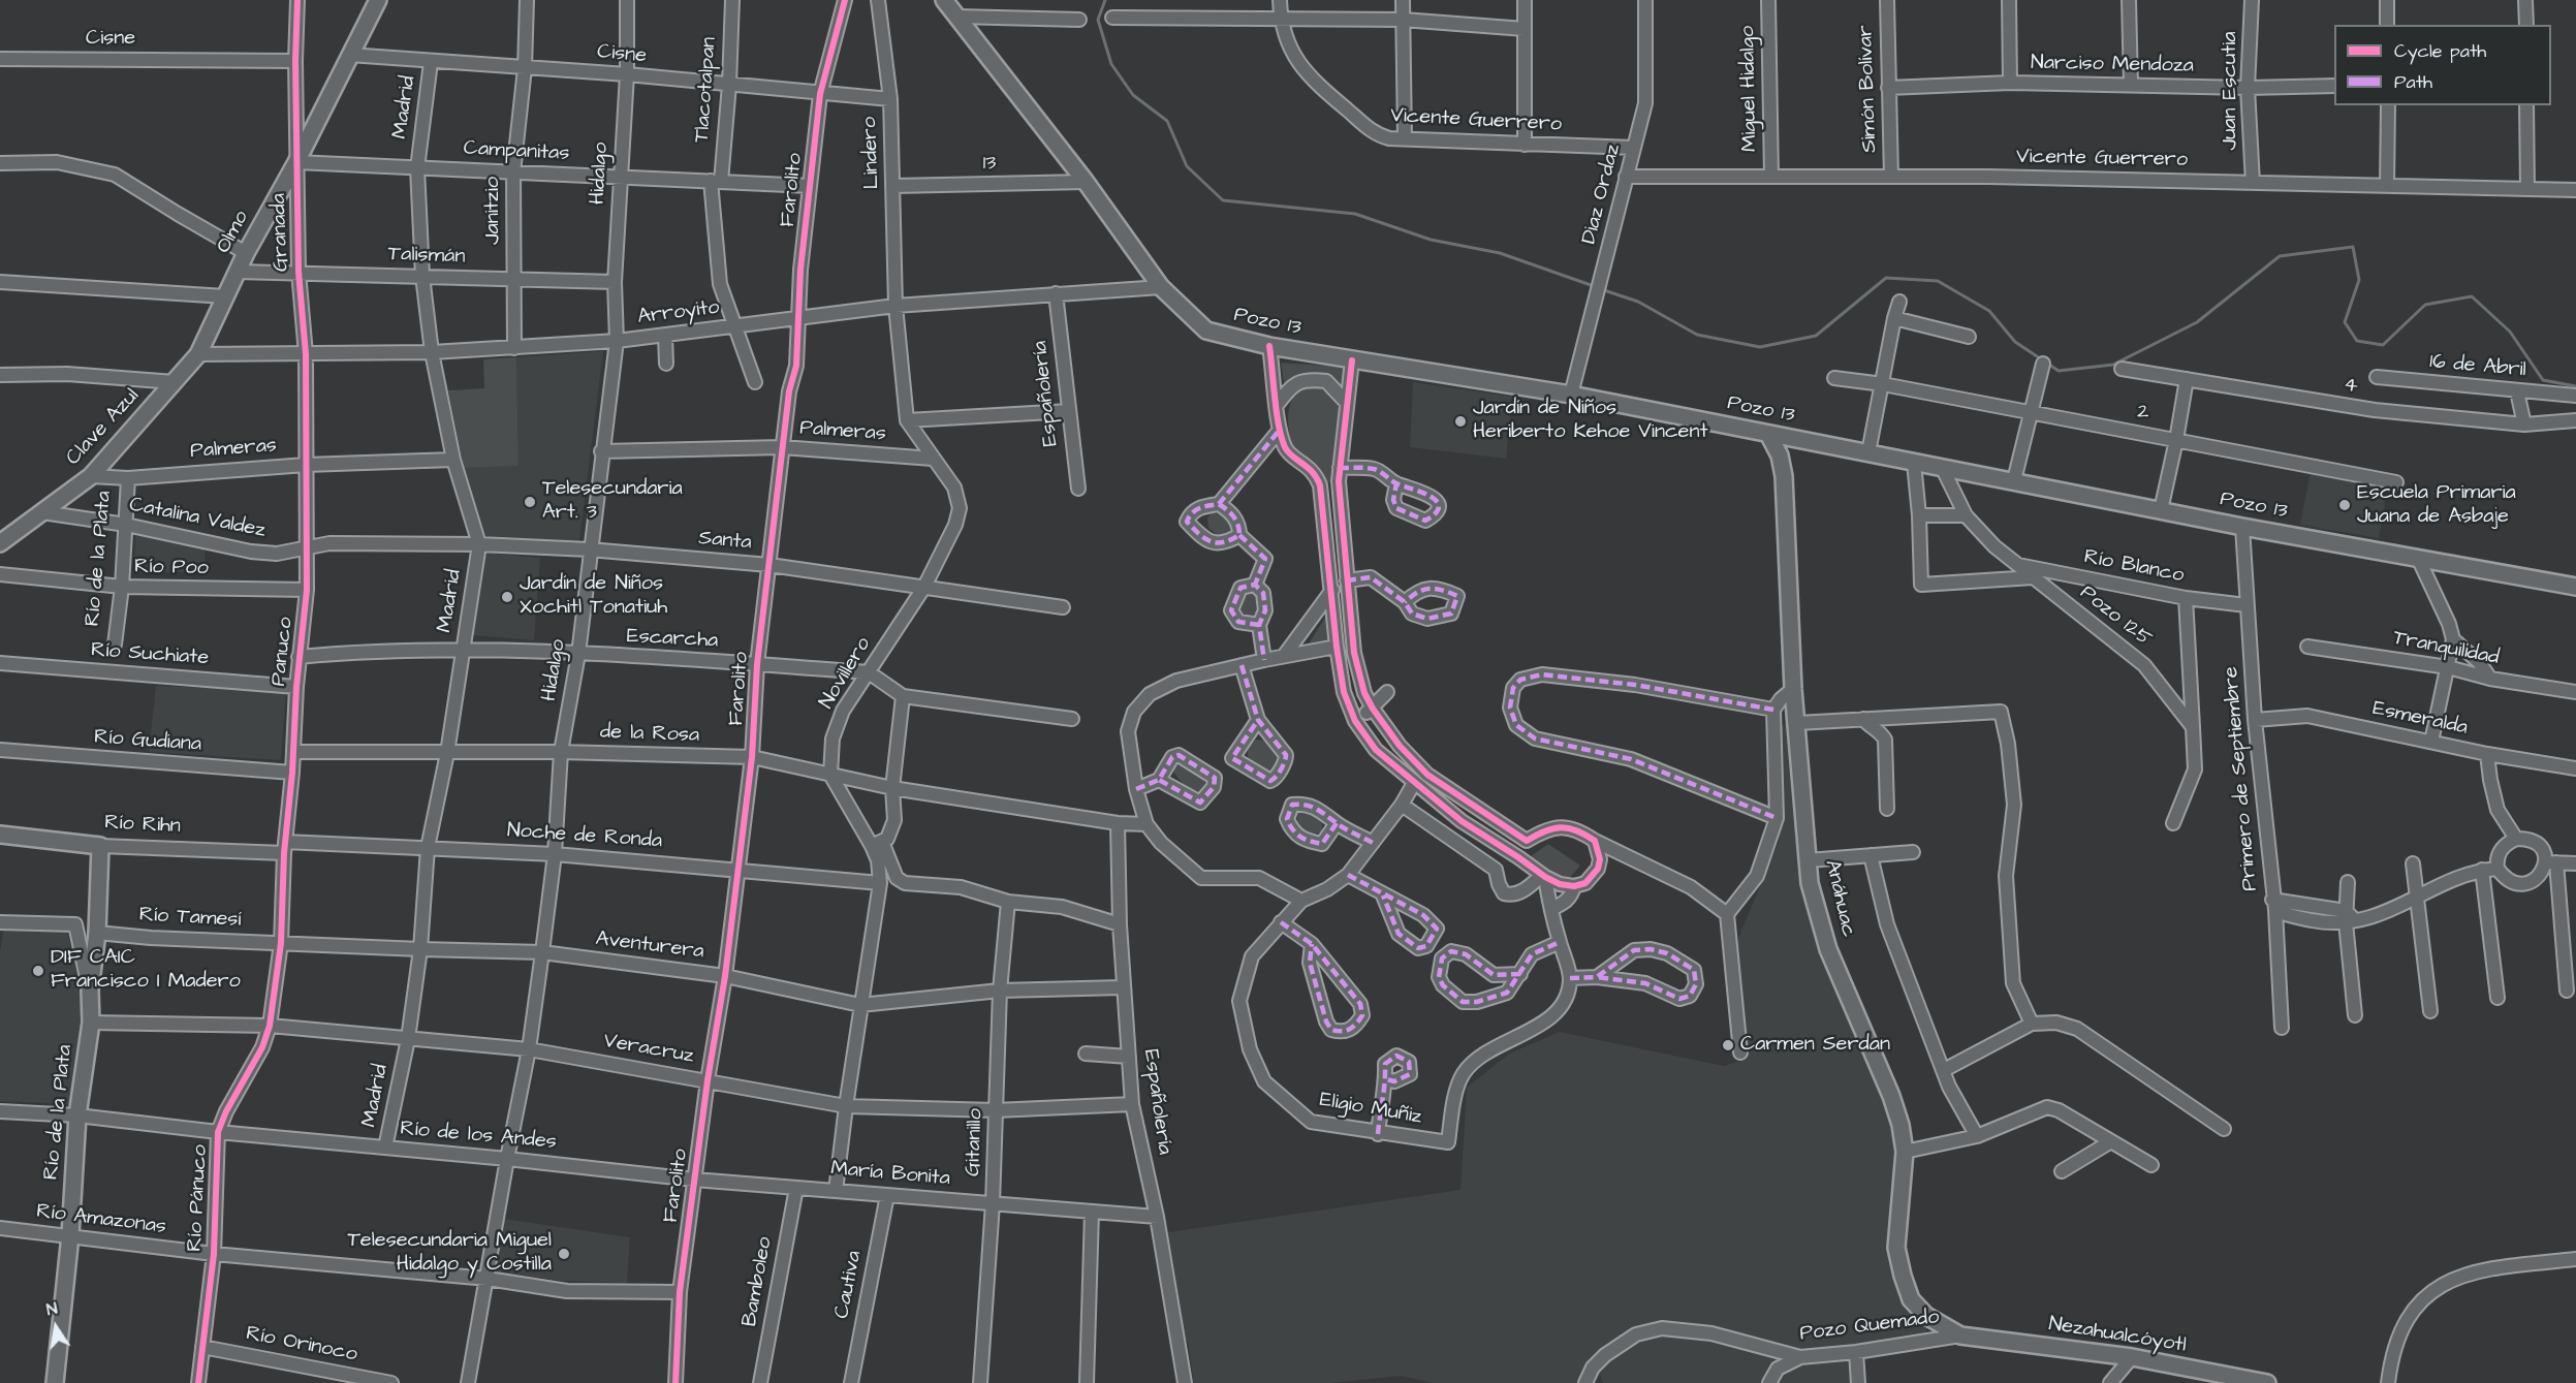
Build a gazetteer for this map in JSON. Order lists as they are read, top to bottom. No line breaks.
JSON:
{"streets":{"main road":["Olmo","Pozo 13","Clave Azul","Río de la Plata","Río Rihn","Anáhuac","Nezahualcóyotl"],"street":["Cisne","Narciso Mendoza","Miguel Hidalgo","Simón Bolívar","Tlacotalpan","Juan Escutia","Madrid","Vicente Guerrero","Campanitas","Lindero","13","Hidalgo","Farolito","Diaz Ordaz","Janitzio","Granada","Talismán","Arroyito","16 de Abril","4","Españolería","2","Palmeras","Catalina Valdez","Santa","Río Blanco","Río Poo","Pozo 125","Escarcha","Tranquilidad","Panuco","Río Suchiate","Novillero","Esmeralda","de la Rosa","Río Gudiana","Primero de Septiembre","Noche de Ronda","Río Tamesí","Aventurera","Veracruz","Eligio Muñiz","Río de los Andes","Gitanillo","María Bonita","Río Pánuco","Río Amazonas","Bamboleo","Cautiva","Pozo Quemado","Río Orinoco"]},"crossings":[["Cisne","Tlacotalpan"],["Cisne","Madrid"],["Cisne","Lindero"],["Cisne","Hidalgo"],["Cisne","Farolito"],["Cisne","Janitzio"],["Cisne","Olmo"],["Cisne","Granada"],["Narciso Mendoza","Simón Bolívar"],["Narciso Mendoza","Juan Escutia"],["Miguel Hidalgo","Vicente Guerrero"],["Simón Bolívar","Vicente Guerrero"],["Tlacotalpan","Campanitas"],["Tlacotalpan","Arroyito"],["Juan Escutia","Vicente Guerrero"],["Madrid","Campanitas"],["Madrid","Talismán"],["Madrid","Arroyito"],["Madrid","Palmeras"],["Madrid","Santa"],["Madrid","Escarcha"],["Madrid","de la Rosa"],["Madrid","Noche de Ronda"],["Madrid","Aventurera"],["Madrid","Veracruz"],["Madrid","Río de los Andes"],["Vicente Guerrero","Diaz Ordaz"],["Campanitas","Hidalgo"],["Campanitas","Farolito"],["Campanitas","Janitzio"],["Campanitas","Olmo"],["Campanitas","Granada"],["Lindero","13"],["Lindero","Arroyito"],["Lindero","Novillero"],["13","Pozo 13"],["Hidalgo","Talismán"],["Hidalgo","Arroyito"],["Hidalgo","Palmeras"],["Hidalgo","Santa"],["Hidalgo","Escarcha"],["Hidalgo","de la Rosa"],["Hidalgo","Noche de Ronda"],["Hidalgo","Aventurera"],["Hidalgo","Veracruz"],["Hidalgo","Río de los Andes"],["Hidalgo","Río Amazonas"],["Farolito","Arroyito"],["Farolito","Palmeras"],["Farolito","Santa"],["Farolito","Escarcha"],["Farolito","de la Rosa"],["Farolito","Noche de Ronda"],["Farolito","Aventurera"],["Farolito","Veracruz"],["Farolito","Río de los Andes"],["Farolito","María Bonita"],["Farolito","Río Amazonas"],["Diaz Ordaz","Pozo 13"],["Janitzio","Talismán"],["Janitzio","Arroyito"],["Olmo","Granada"],["Olmo","Talismán"],["Olmo","Arroyito"],["Olmo","Clave Azul"],["Granada","Talismán"],["Granada","Arroyito"],["Granada","Palmeras"],["Granada","Panuco"],["Arroyito","Pozo 13"],["Arroyito","Españolería"],["Arroyito","Clave Azul"],["Arroyito","Novillero"],["Pozo 13","Pozo 125"],["Pozo 13","Primero de Septiembre"],["Pozo 13","Anáhuac"],["Españolería","Palmeras"],["Españolería","de la Rosa"],["Españolería","Aventurera"],["Españolería","Veracruz"],["Españolería","María Bonita"],["Clave Azul","Palmeras"],["Clave Azul","Catalina Valdez"],["Palmeras","Río de la Plata"],["Palmeras","Panuco"],["Palmeras","Novillero"],["Catalina Valdez","Santa"],["Catalina Valdez","Río de la Plata"],["Catalina Valdez","Panuco"],["Santa","Panuco"],["Santa","Novillero"],["Río de la Plata","Río Poo"],["Río de la Plata","Río Rihn"],["Río de la Plata","Río Tamesí"],["Río de la Plata","Veracruz"],["Río de la Plata","Río de los Andes"],["Río de la Plata","Río Amazonas"],["Río Blanco","Pozo 125"],["Río Blanco","Primero de Septiembre"],["Río Poo","Panuco"],["Escarcha","Panuco"],["Escarcha","Novillero"],["Panuco","Río Suchiate"],["Panuco","de la Rosa"],["Panuco","Río Gudiana"],["Panuco","Río Rihn"],["Panuco","Noche de Ronda"],["Panuco","Río Pánuco"],["Novillero","de la Rosa"],["Esmeralda","Primero de Septiembre"],["Río Rihn","Noche de Ronda"],["Río Rihn","Río Pánuco"],["Noche de Ronda","Río Pánuco"],["Anáhuac","Pozo Quemado"],["Anáhuac","Nezahualcóyotl"],["Río Tamesí","Aventurera"],["Río Tamesí","Río Pánuco"],["Aventurera","Gitanillo"],["Aventurera","Río Pánuco"],["Veracruz","Gitanillo"],["Veracruz","Río Pánuco"],["Río de los Andes","María Bonita"],["Río de los Andes","Río Pánuco"],["Gitanillo","María Bonita"],["María Bonita","Bamboleo"],["María Bonita","Cautiva"],["Río Pánuco","Río Amazonas"],["Río Pánuco","Río Orinoco"],["Pozo Quemado","Nezahualcóyotl"]],"places":["Jardín de Niños Heriberto Kehoe Vincent","Telesecundaria Art. 3","Escuela Primaria Juana de Asbaje","Jardín de Niños Xochitl Tonatiuh","DIF CAIC Francisco I Madero","Carmen Serdan","Telesecundaria Miguel Hidalgo y Costilla"],"legend":["Cycle path","Path"],"north":"top"}
